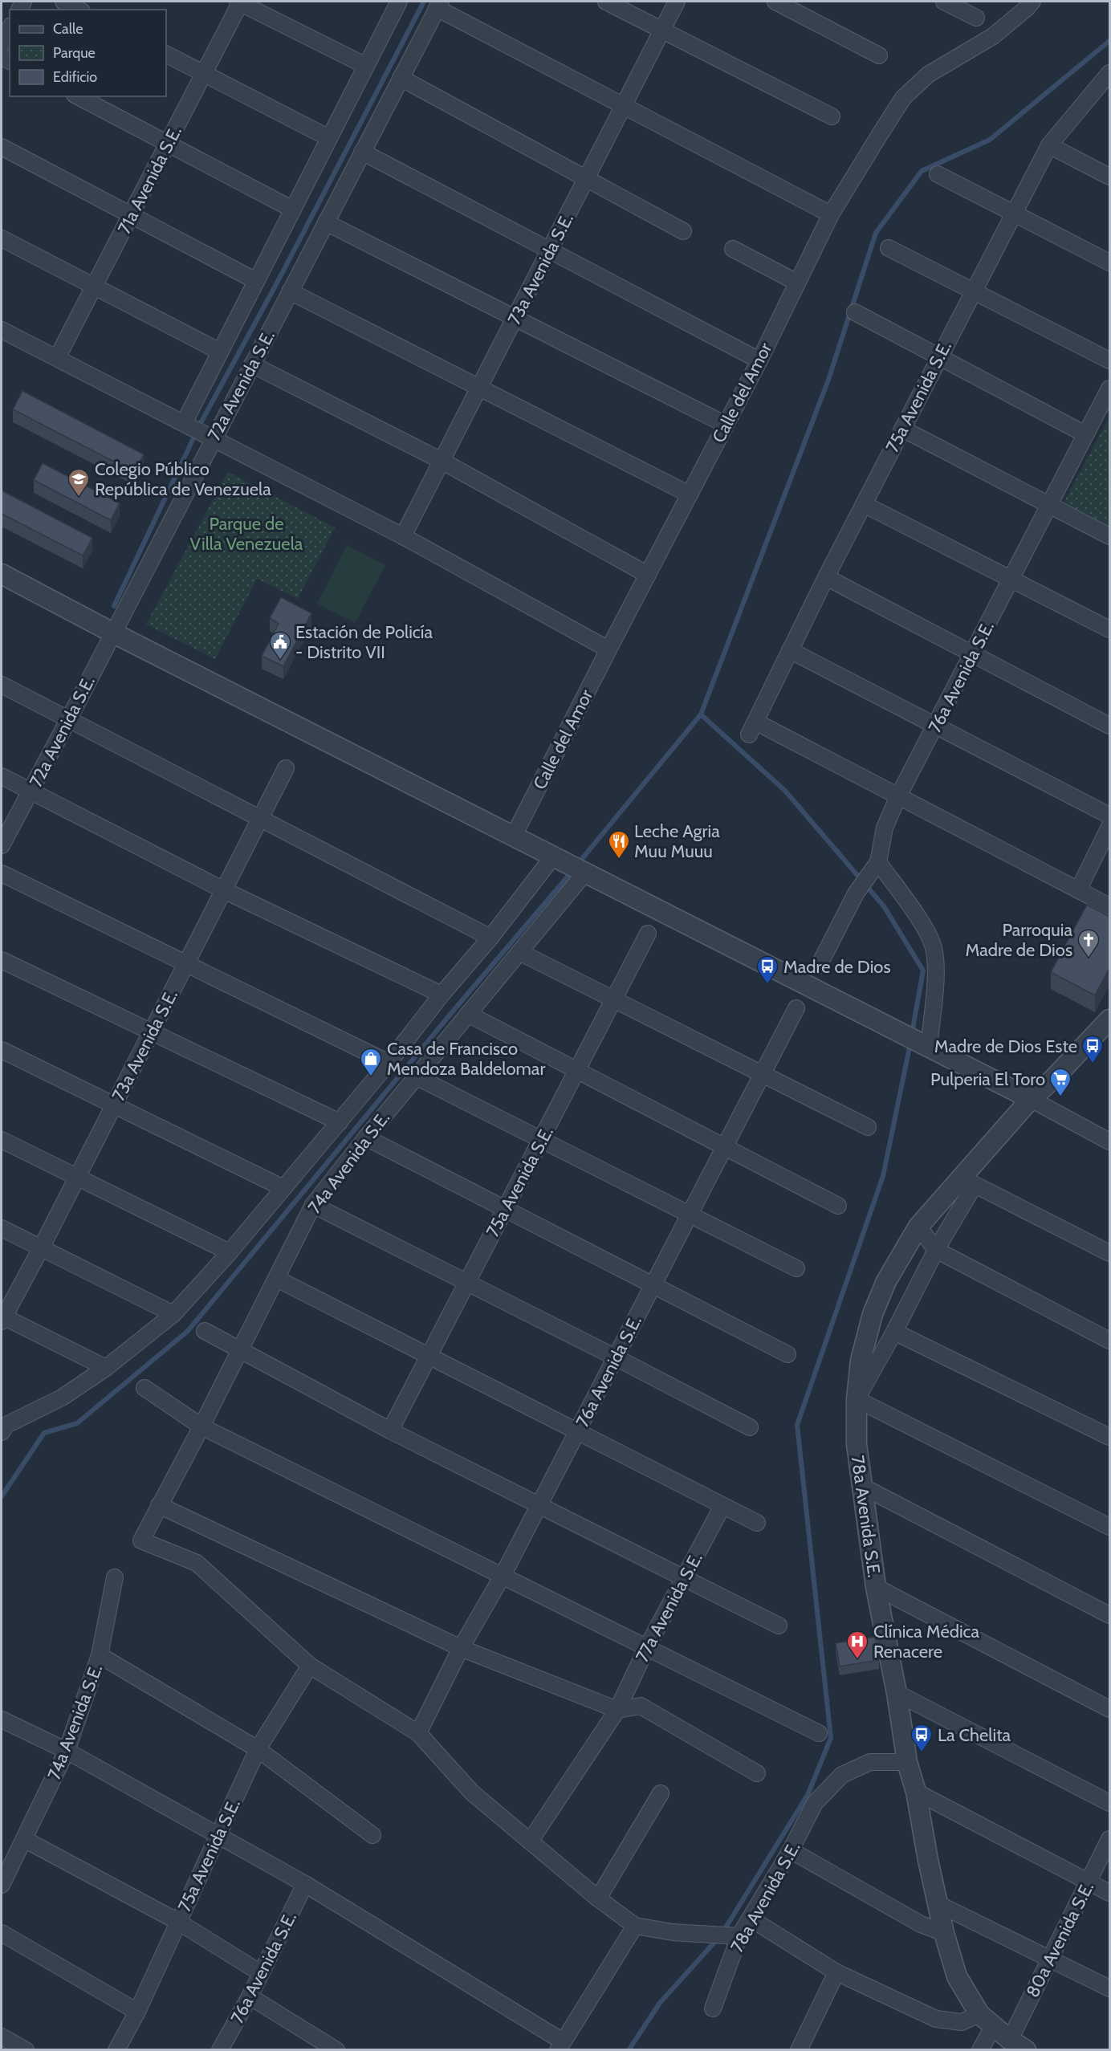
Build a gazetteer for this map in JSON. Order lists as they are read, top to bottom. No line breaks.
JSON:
{"streets":{"street":["71a Avenida S.E.","73a Avenida S.E.","72a Avenida S.E.","Calle del Amor","75a Avenida S.E.","76a Avenida S.E.","74a Avenida S.E.","78a Avenida S.E.","77a Avenida S.E.","80a Avenida S.E."]},"crossings":[["75a Avenida S.E.","76a Avenida S.E."],["75a Avenida S.E.","74a Avenida S.E."]],"parks":["Parque de Villa Venezuela"],"places":{"school or university":["Colegio Público República de Venezuela"],"public building":["Estación de Policía - Distrito VII"],"restaurant":["Leche Agria Muu Muuu"],"church":["Parroquia Madre de Dios"],"bus stop":["Madre de Dios","Madre de Dios Este","La Chelita"],"shop":["Casa de Francisco Mendoza Baldelomar"],"supermarket":["Pulperia El Toro"],"hospital":["Clínica Médica Renacere"]},"legend":["Calle","Parque","Edificio"]}
